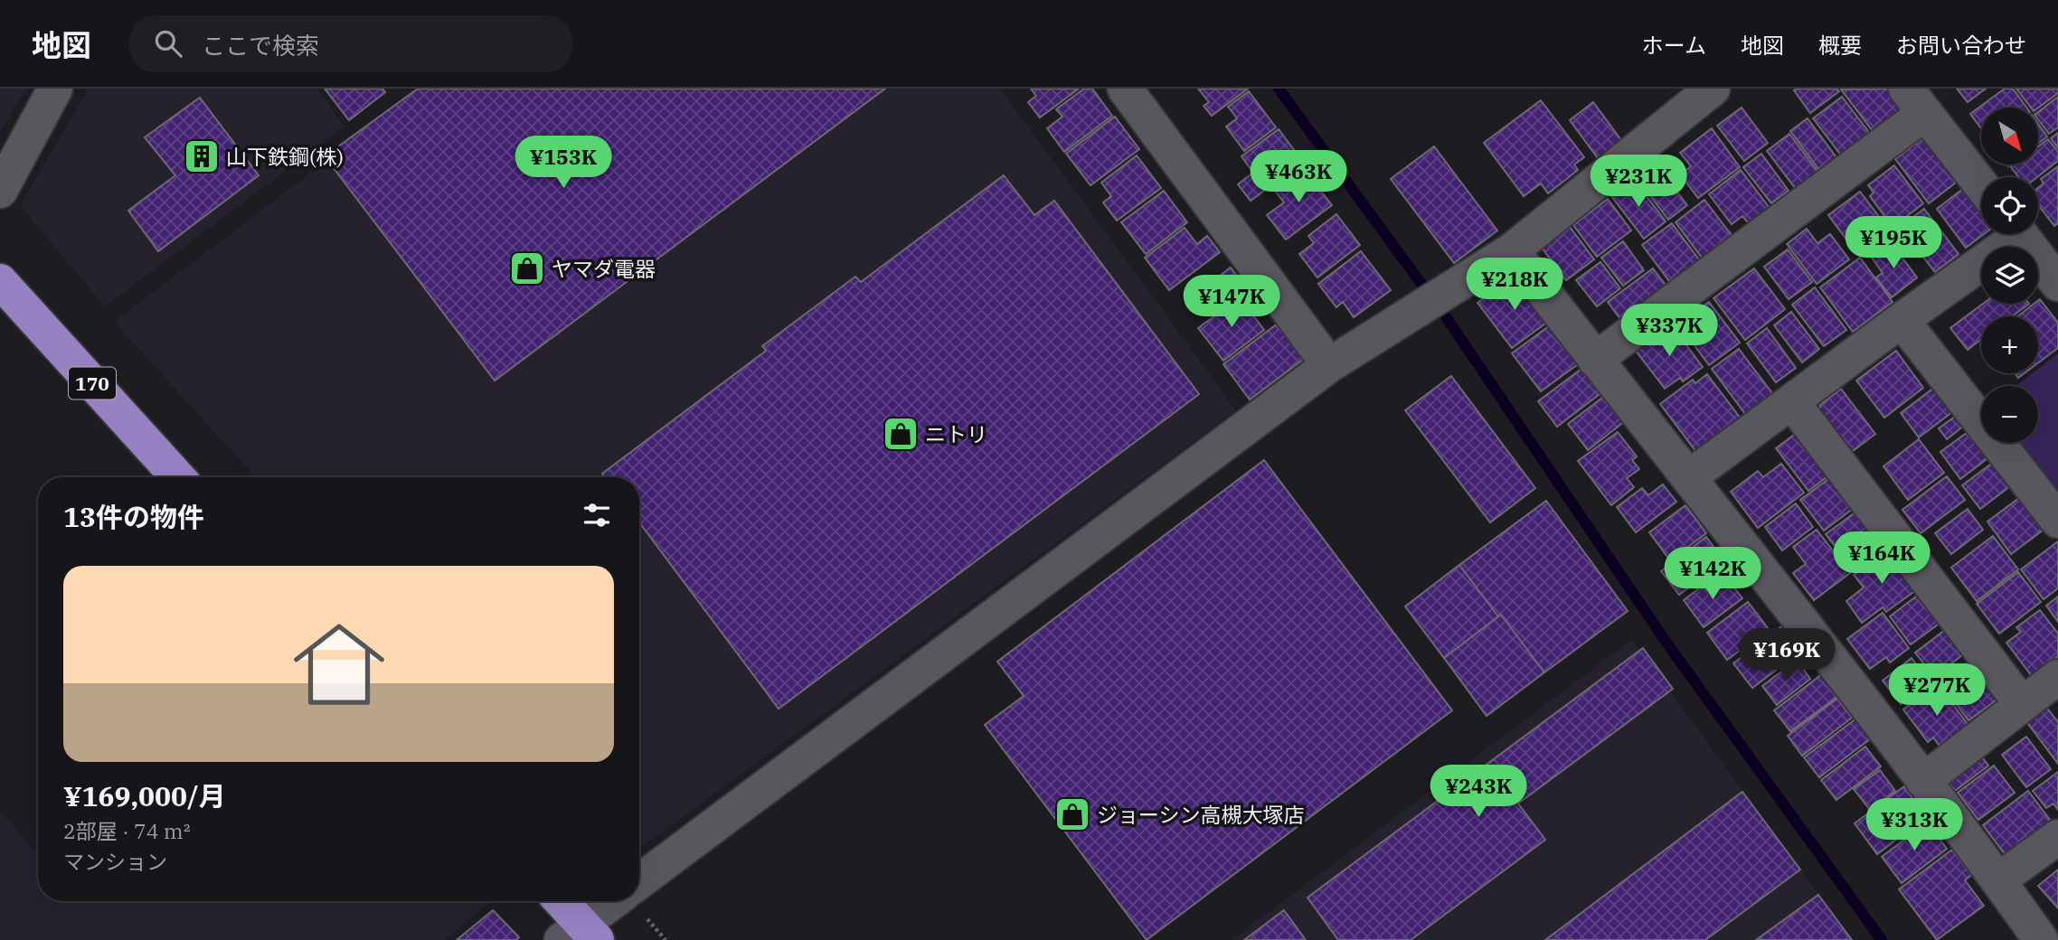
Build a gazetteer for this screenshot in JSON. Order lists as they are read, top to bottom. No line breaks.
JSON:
{"streets":{"highway":["170"]},"places":{"building":["山下鉄鋼(株)"],"shop":["ヤマダ電器","ニトリ","ジョーシン高槻大塚店"]},"north":"bottom right","page":{"header":"地図","search":"ここで検索","nav":["ホーム","地図","概要","お問い合わせ"],"map_buttons":["+","−"],"price":["¥153K","¥463K","¥231K","¥195K","¥218K","¥147K","¥337K","¥164K","¥142K","¥169K","¥277K","¥243K","¥313K"],"heading":"13件の物件","list":[{"name":"¥169,000/月","note":"2部屋 · 74 m² · マンション"}]}}
